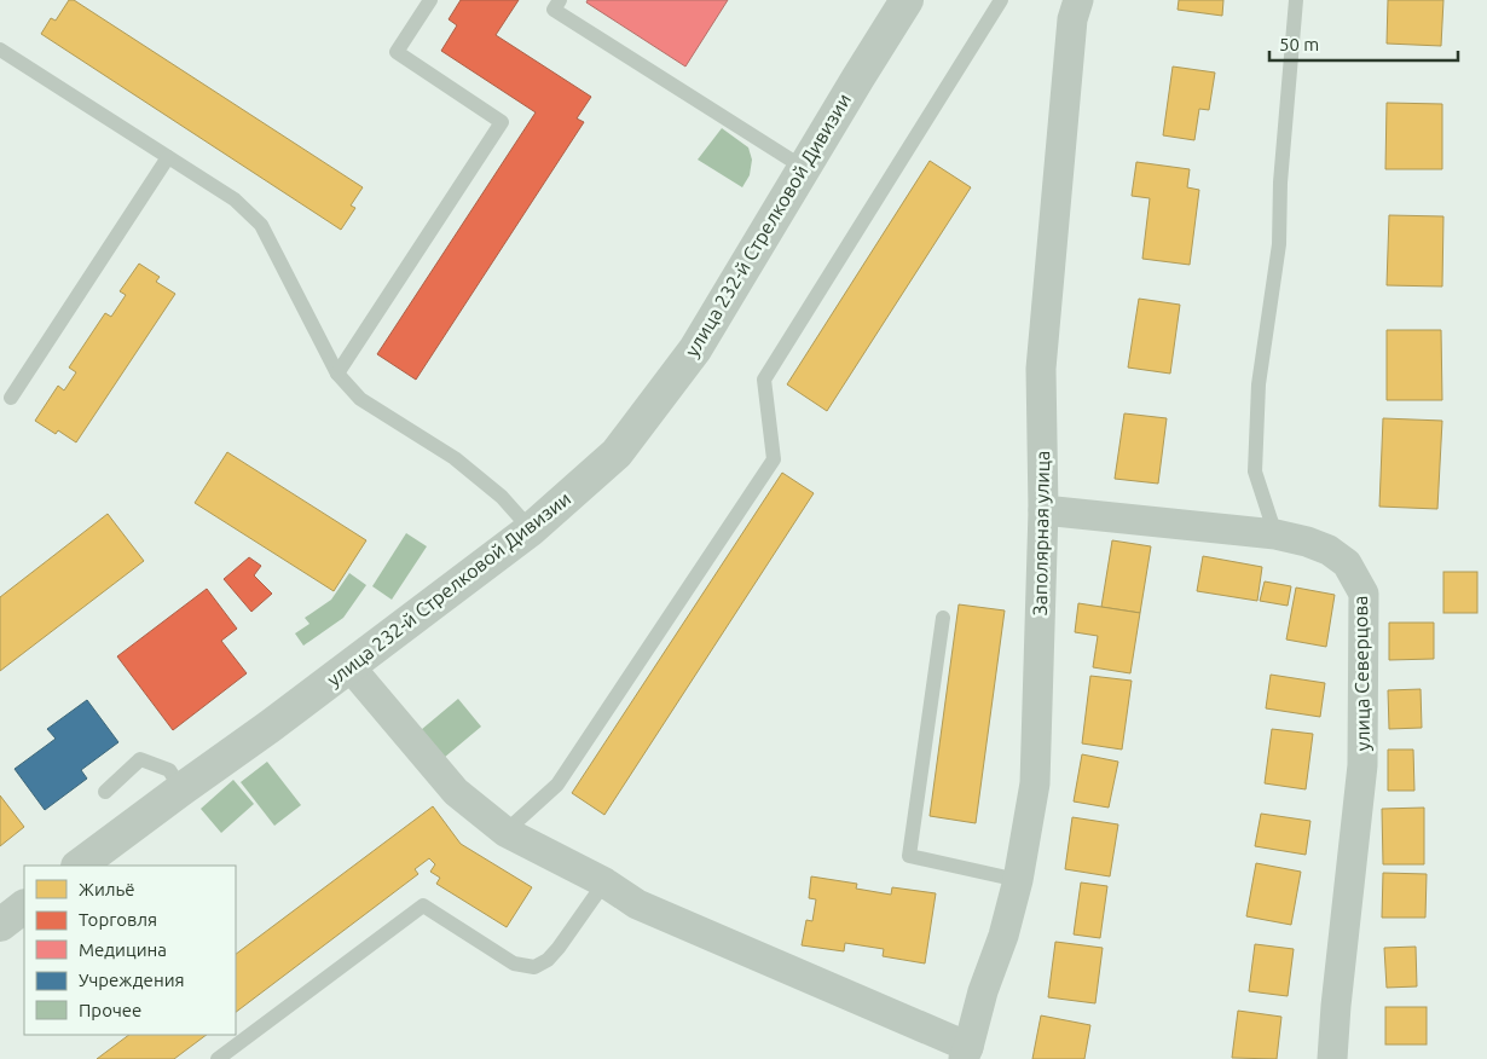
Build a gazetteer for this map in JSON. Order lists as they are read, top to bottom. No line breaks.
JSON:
{"streets":{"street":["улица 232-й Стрелковой Дивизии","Заполярная улица","улица Северцова"]},"crossings":[["Заполярная улица","улица Северцова"]],"legend":["Жильё","Торговля","Медицина","Учреждения","Прочее"],"scale_bar":"50 m"}
